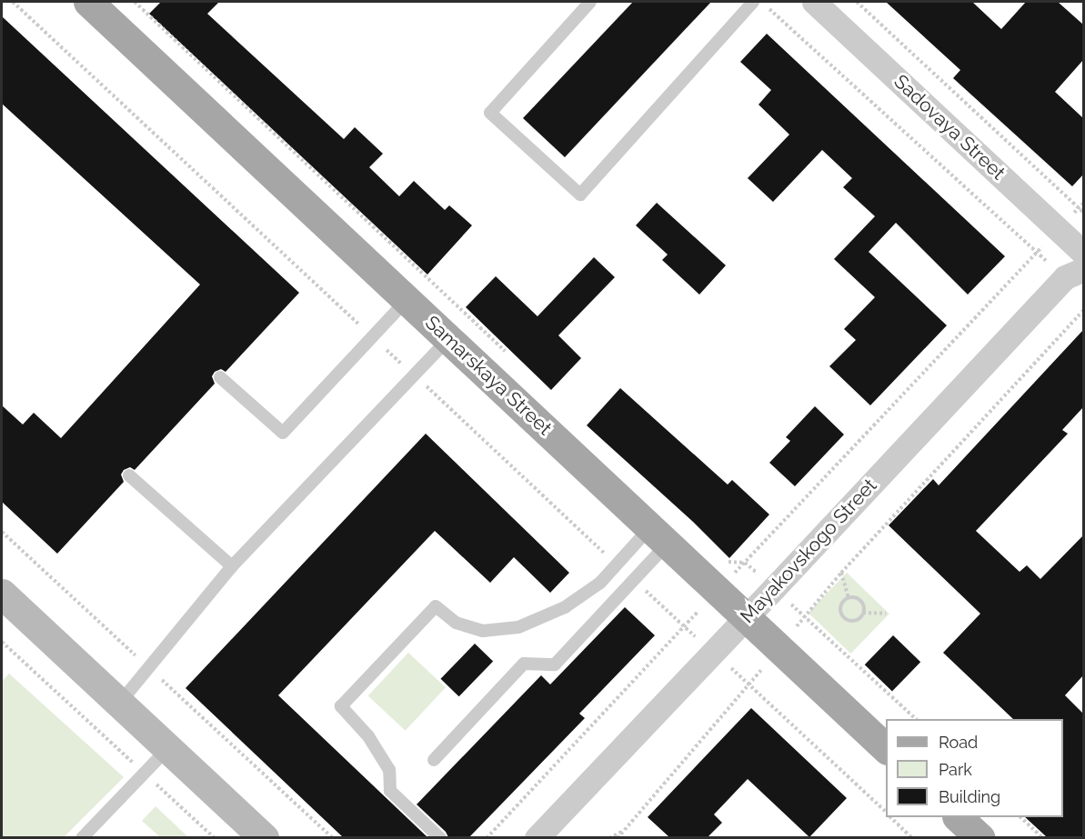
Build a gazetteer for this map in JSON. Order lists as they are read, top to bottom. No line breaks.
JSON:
{"streets":{"main road":["Samarskaya Street"],"street":["Sadovaya Street","Mayakovskogo Street"]},"crossings":[["Samarskaya Street","Mayakovskogo Street"]],"legend":["Road","Park","Building"]}
